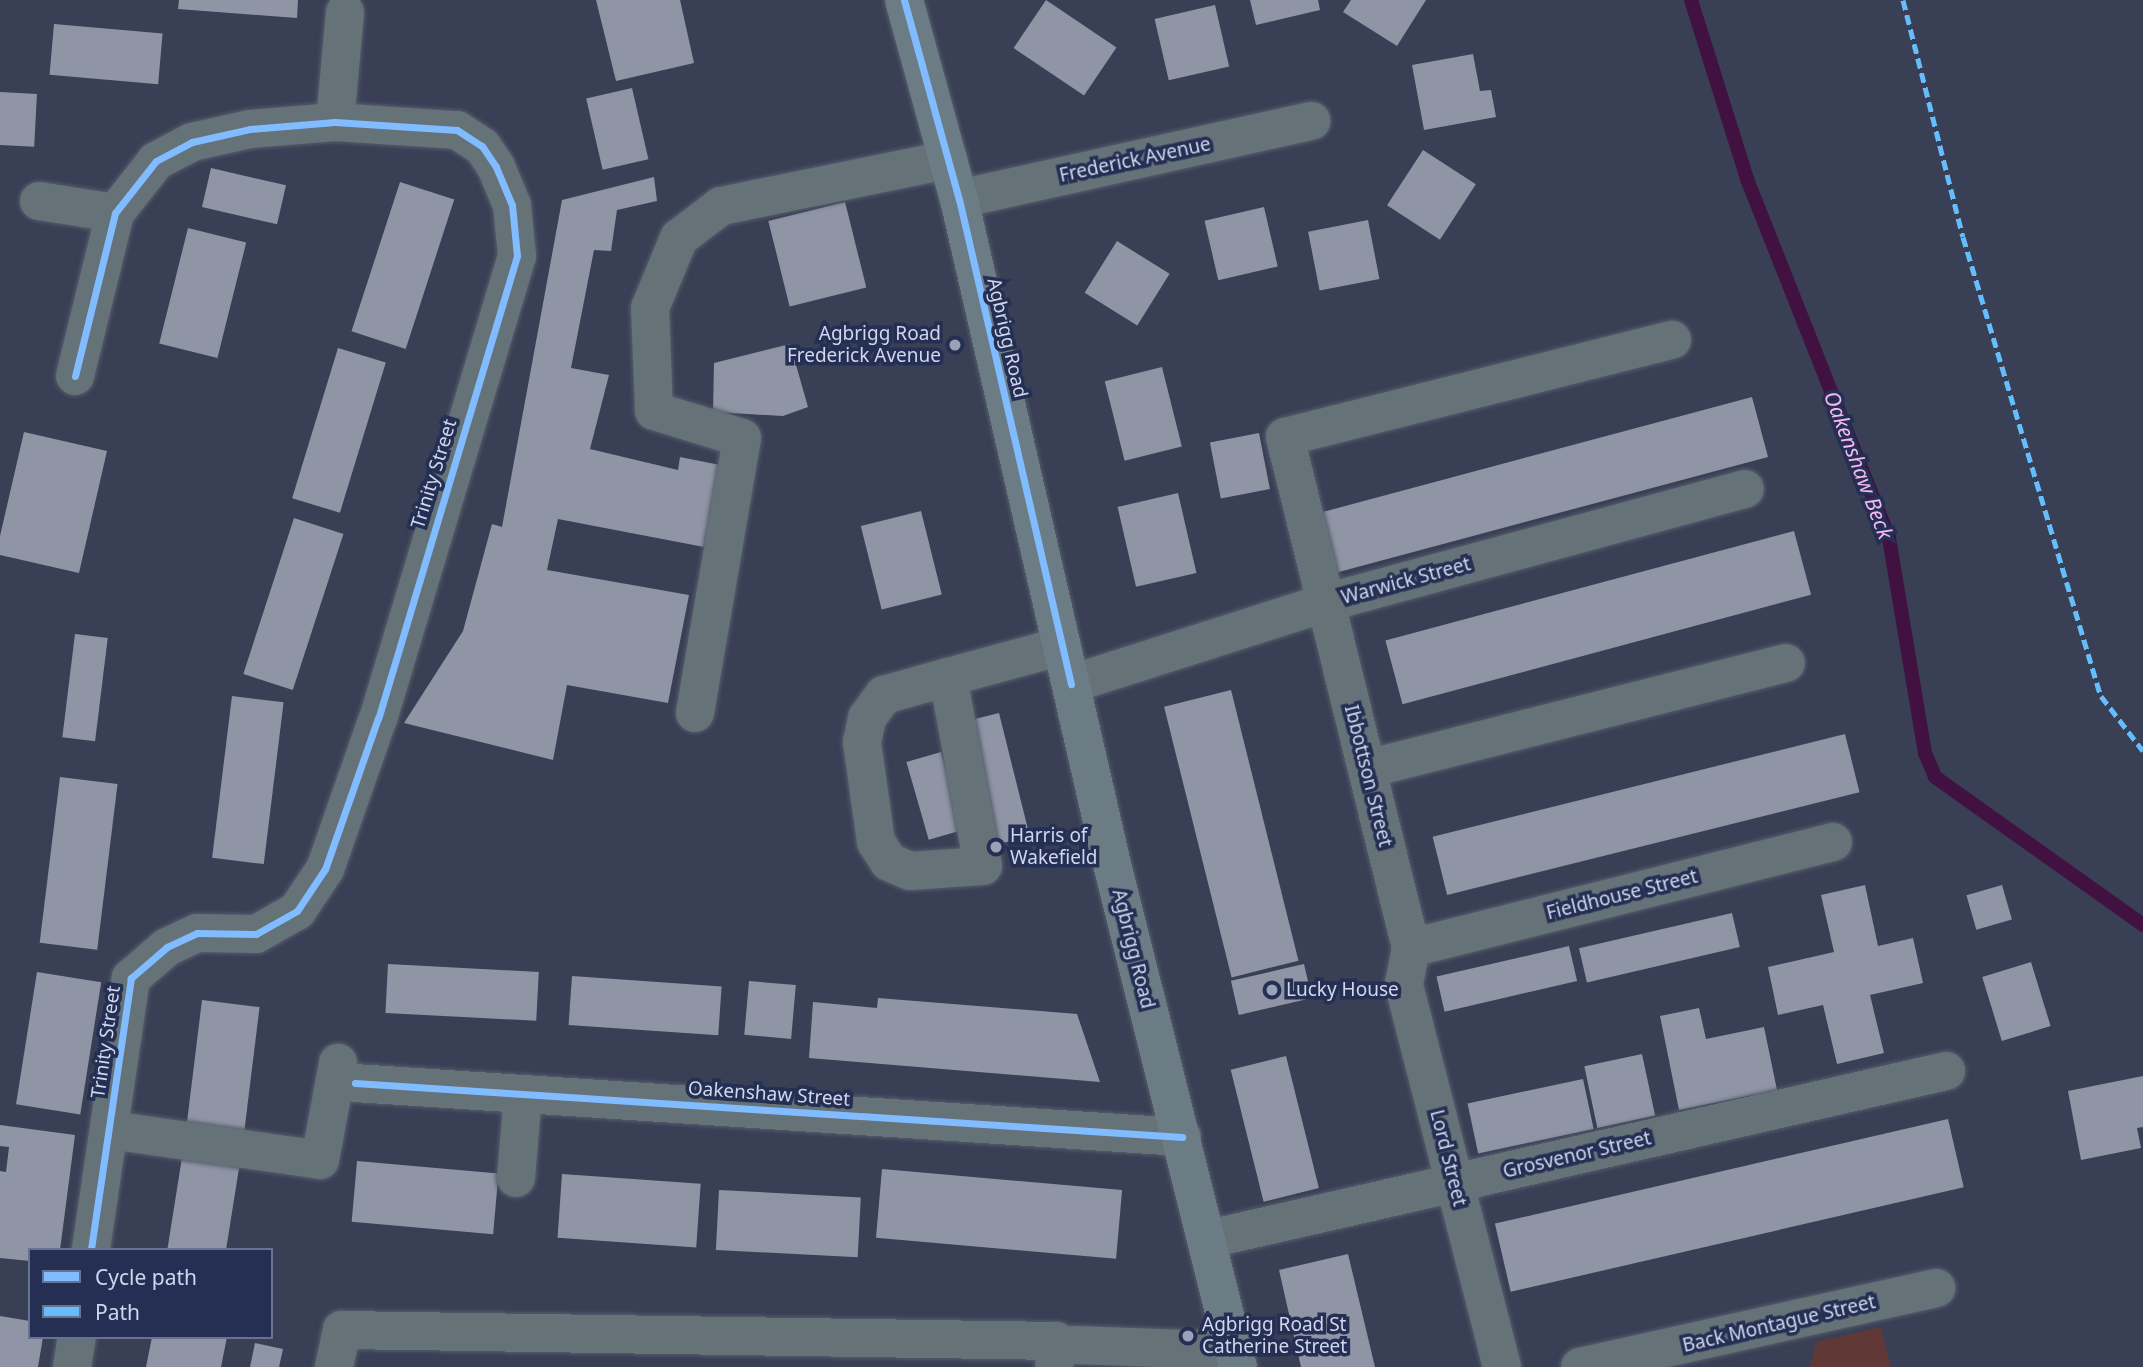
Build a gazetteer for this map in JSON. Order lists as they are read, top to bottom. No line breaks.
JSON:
{"streets":{"main road":["Agbrigg Road"],"street":["Frederick Avenue","Trinity Street","Warwick Street","Ibbottson Street","Fieldhouse Street","Oakenshaw Street","Grosvenor Street","Lord Street","Back Montague Street"]},"crossings":[["Frederick Avenue","Agbrigg Road"],["Agbrigg Road","Warwick Street"],["Agbrigg Road","Oakenshaw Street"],["Agbrigg Road","Grosvenor Street"],["Trinity Street","Oakenshaw Street"],["Warwick Street","Ibbottson Street"],["Ibbottson Street","Fieldhouse Street"],["Ibbottson Street","Lord Street"],["Fieldhouse Street","Lord Street"],["Grosvenor Street","Lord Street"]],"water":["Oakenshaw Beck"],"places":["Agbrigg Road Frederick Avenue","Harris of Wakefield","Lucky House","Agbrigg Road St Catherine Street"],"legend":["Cycle path","Path"]}
